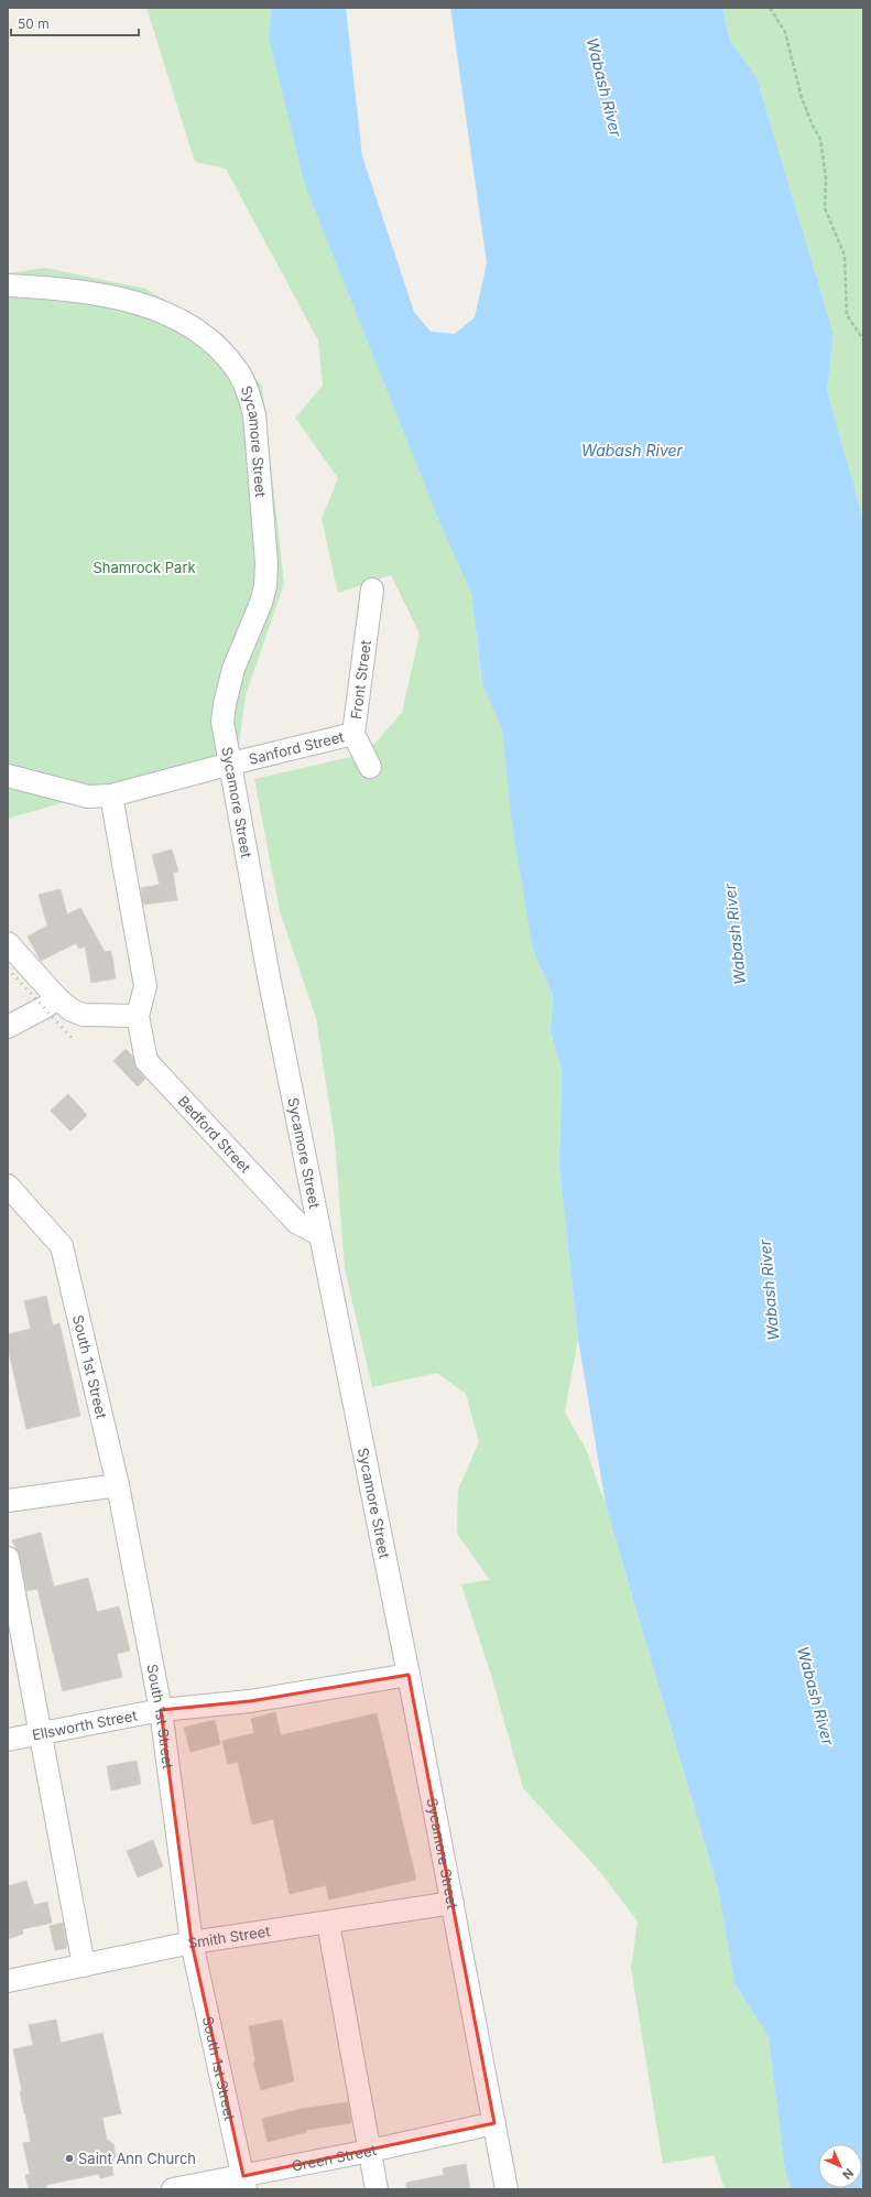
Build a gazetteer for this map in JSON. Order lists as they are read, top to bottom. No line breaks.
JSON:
{"streets":{"street":["Sycamore Street","Front Street","Sanford Street","Bedford Street","South 1st Street","Ellsworth Street","Smith Street","Green Street"]},"crossings":[["Sycamore Street","Sanford Street"],["Sycamore Street","Bedford Street"],["Sycamore Street","Smith Street"],["Sycamore Street","Green Street"],["Front Street","Sanford Street"],["Sanford Street","Bedford Street"],["South 1st Street","Ellsworth Street"],["South 1st Street","Smith Street"],["South 1st Street","Green Street"]],"water":["Wabash River"],"parks":["Shamrock Park"],"places":["Saint Ann Church"],"scale_bar":"50 m","north":"bottom right"}
